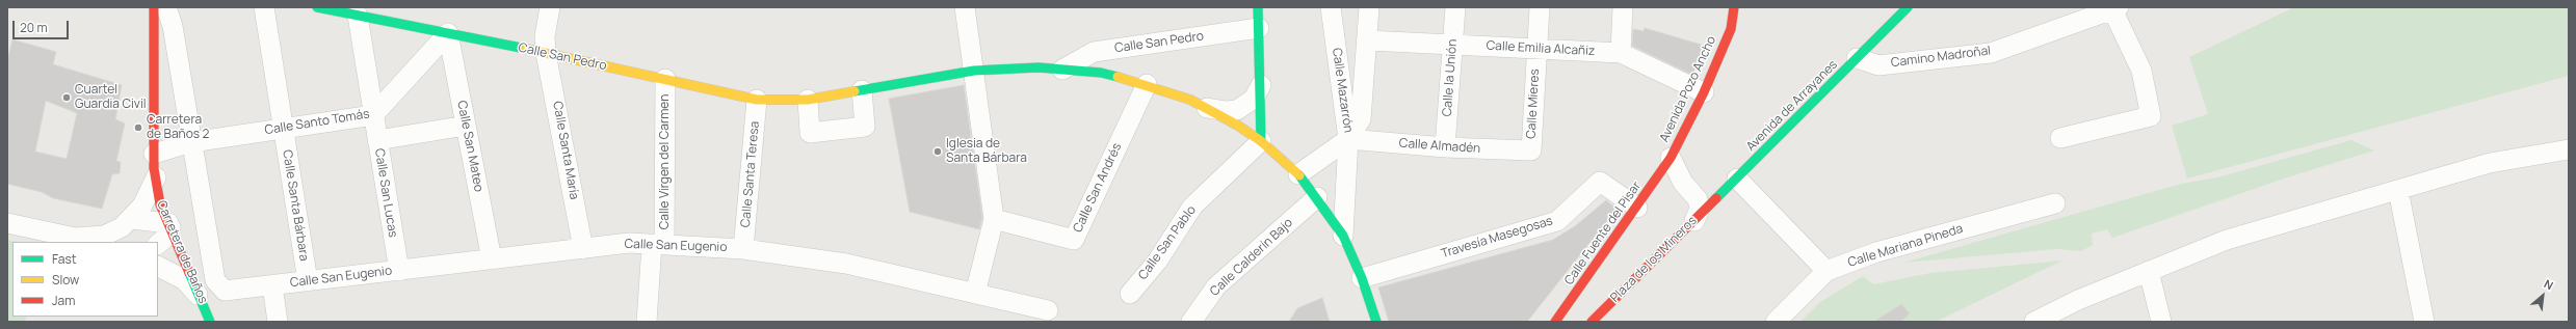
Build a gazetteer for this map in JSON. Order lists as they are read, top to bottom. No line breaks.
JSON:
{"streets":{"street":["Calle San Pedro","Calle Emilia Alcañiz","Camino Madroñal","Calle la Unión","Avenida Pozo Ancho","Calle Mazarrón","Calle Mieres","Avenida de Arrayanes","Calle Santo Tomás","Calle San Mateo","Calle Almadén","Calle Santa María","Calle Virgen del Carmen","Calle Santa Teresa","Calle San Andrés","Calle San Lucas","Calle Santa Bárbara","Calle Fuente del Pisar","Travesía Masegosas","Calle San Pablo","Calle San Eugenio","Calle Mariana Pineda","Carretera de Baños","Calle Calderín Bajo","Plaza de los Mineros"]},"crossings":[["Calle San Pedro","Calle Santo Tomás"],["Calle San Pedro","Calle San Mateo"],["Calle San Pedro","Calle Santa María"],["Calle San Pedro","Calle Virgen del Carmen"],["Calle San Pedro","Calle Santa Teresa"],["Calle San Pedro","Calle San Andrés"],["Calle San Pedro","Calle San Lucas"],["Calle San Pedro","Travesía Masegosas"],["Calle San Pedro","Calle San Pablo"],["Calle San Pedro","Calle Calderín Bajo"],["Calle Emilia Alcañiz","Calle la Unión"],["Calle Emilia Alcañiz","Avenida Pozo Ancho"],["Calle Emilia Alcañiz","Calle Mazarrón"],["Calle Emilia Alcañiz","Calle Mieres"],["Camino Madroñal","Avenida de Arrayanes"],["Calle la Unión","Calle Almadén"],["Avenida Pozo Ancho","Calle Fuente del Pisar"],["Avenida Pozo Ancho","Plaza de los Mineros"],["Calle Mazarrón","Calle Almadén"],["Calle Mieres","Calle Almadén"],["Avenida de Arrayanes","Plaza de los Mineros"],["Calle Santo Tomás","Calle San Mateo"],["Calle Santo Tomás","Calle San Lucas"],["Calle Santo Tomás","Calle Santa Bárbara"],["Calle Santo Tomás","Calle San Eugenio"],["Calle Santo Tomás","Carretera de Baños"],["Calle San Mateo","Calle San Eugenio"],["Calle Santa María","Calle San Eugenio"],["Calle Virgen del Carmen","Calle San Eugenio"],["Calle Santa Teresa","Calle San Eugenio"],["Calle San Lucas","Calle San Eugenio"],["Calle Santa Bárbara","Calle San Eugenio"],["Calle Fuente del Pisar","Travesía Masegosas"],["Calle Fuente del Pisar","Plaza de los Mineros"]],"places":["Cuartel Guardia Civil","Carretera de Baños 2","Iglesia de Santa Bárbara"],"legend":["Fast","Slow","Jam"],"scale_bar":"20 m","north":"top right"}
